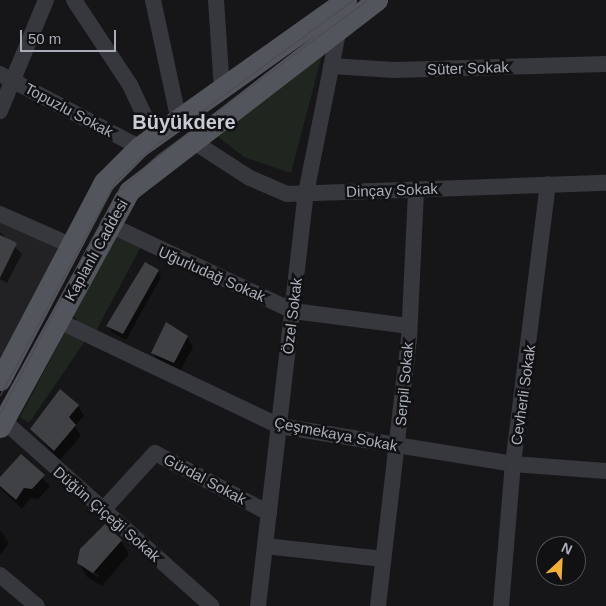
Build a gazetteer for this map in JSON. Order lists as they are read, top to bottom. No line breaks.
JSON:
{"streets":{"main road":["Kaplanlı Caddesi"],"street":["Süter Sokak","Topuzlu Sokak","Dinçay Sokak","Uğurludağ Sokak","Özel Sokak","Serpil Sokak","Cevherli Sokak","Çeşmekaya Sokak","Gürdal Sokak","Düğün Çiçeği Sokak"]},"crossings":[["Süter Sokak","Özel Sokak"],["Topuzlu Sokak","Kaplanlı Caddesi"],["Dinçay Sokak","Kaplanlı Caddesi"],["Dinçay Sokak","Özel Sokak"],["Dinçay Sokak","Serpil Sokak"],["Dinçay Sokak","Cevherli Sokak"],["Kaplanlı Caddesi","Uğurludağ Sokak"],["Kaplanlı Caddesi","Özel Sokak"],["Kaplanlı Caddesi","Çeşmekaya Sokak"],["Kaplanlı Caddesi","Düğün Çiçeği Sokak"],["Uğurludağ Sokak","Özel Sokak"],["Uğurludağ Sokak","Serpil Sokak"],["Özel Sokak","Çeşmekaya Sokak"],["Özel Sokak","Gürdal Sokak"],["Serpil Sokak","Çeşmekaya Sokak"],["Cevherli Sokak","Çeşmekaya Sokak"],["Gürdal Sokak","Düğün Çiçeği Sokak"]],"districts":["Büyükdere"],"scale_bar":"50 m","north":"top right"}
